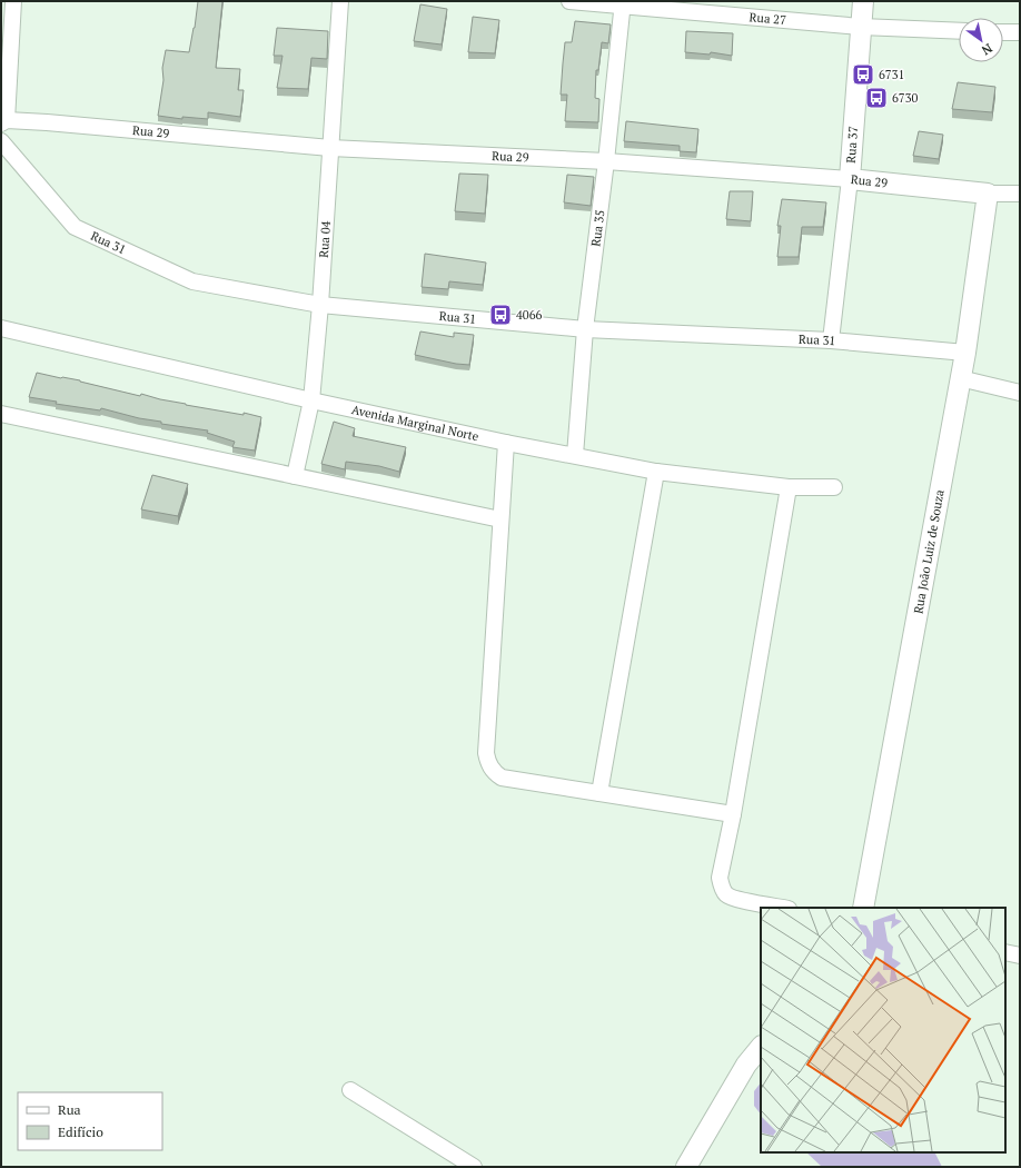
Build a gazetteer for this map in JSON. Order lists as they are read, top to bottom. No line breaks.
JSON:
{"streets":{"street":["Rua 27","Rua 29","Rua 37","Rua 35","Rua 04","Rua 31","Avenida Marginal Norte","Rua João Luiz de Souza"]},"crossings":[["Rua 27","Rua 37"],["Rua 27","Rua 35"],["Rua 29","Rua 37"],["Rua 29","Rua 35"],["Rua 29","Rua 04"],["Rua 29","Rua João Luiz de Souza"],["Rua 37","Rua 31"],["Rua 35","Rua 31"],["Rua 35","Avenida Marginal Norte"],["Rua 04","Rua 31"],["Rua 04","Avenida Marginal Norte"],["Rua 31","Rua João Luiz de Souza"]],"places":{"bus stop":["6731","6730","4066"]},"legend":["Rua","Edifício"],"north":"bottom right"}
